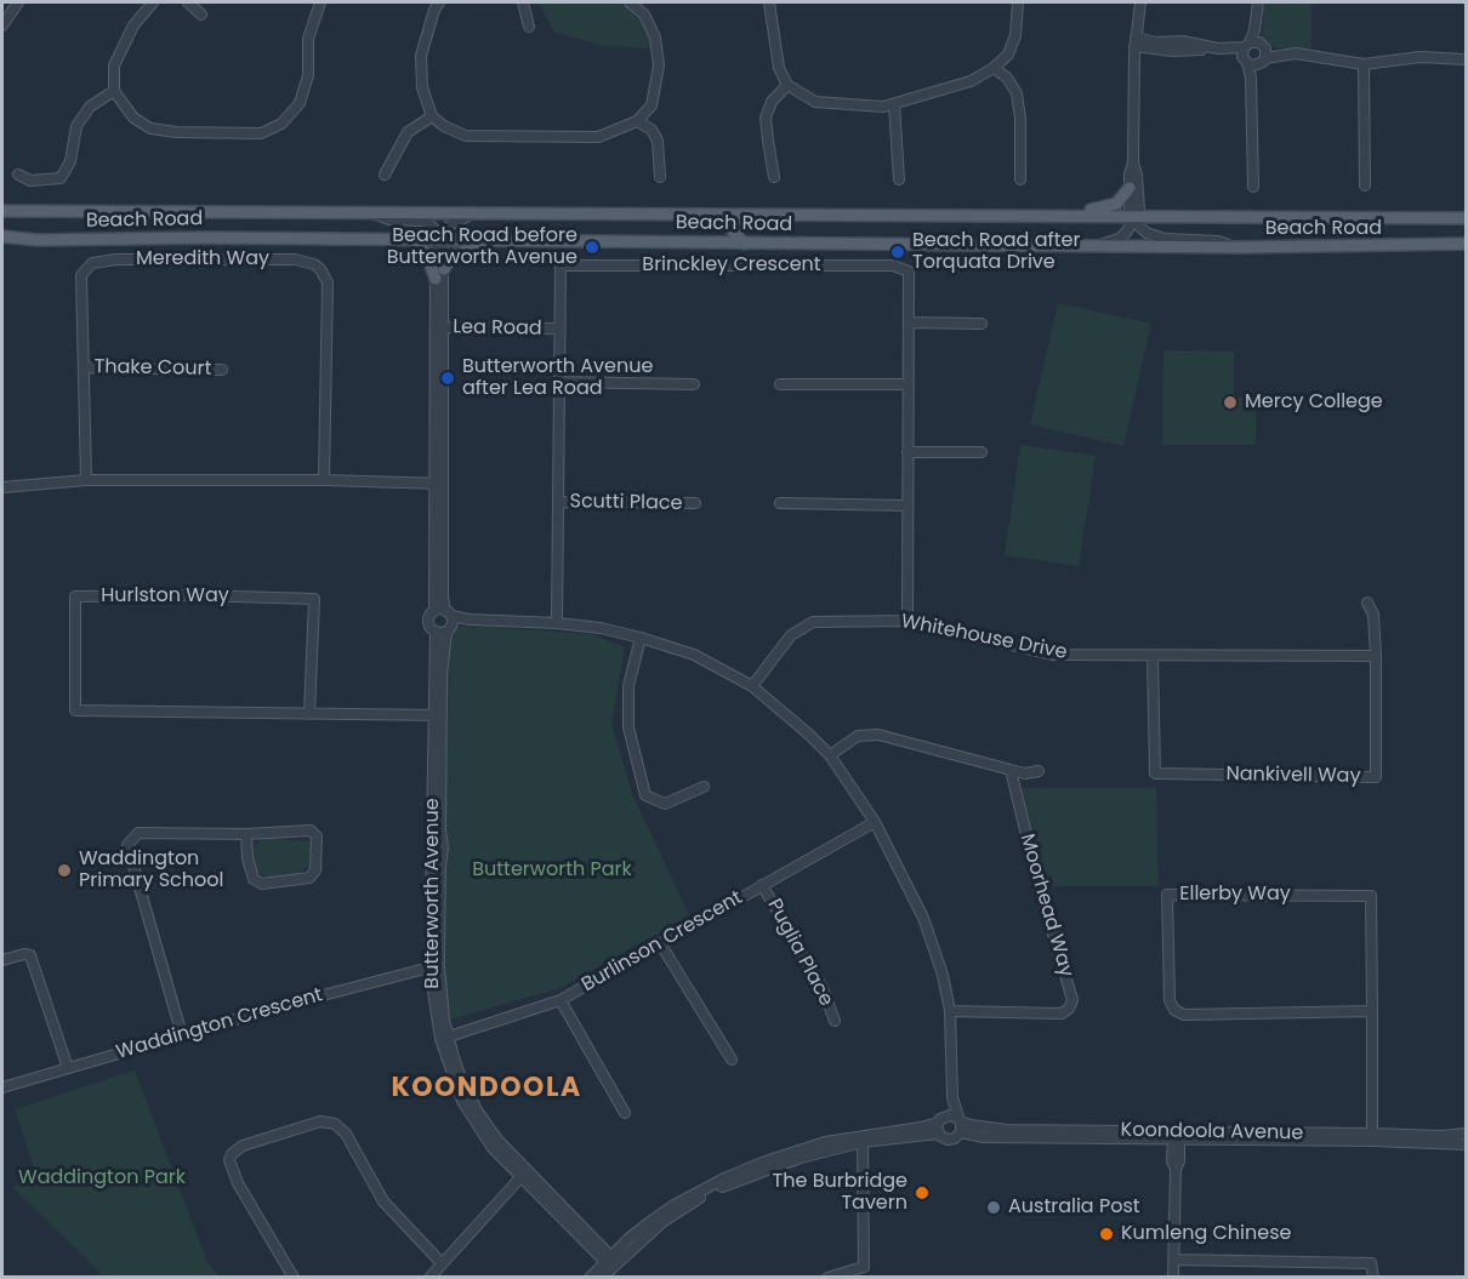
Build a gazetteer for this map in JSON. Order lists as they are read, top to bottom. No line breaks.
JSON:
{"streets":{"main road":["Beach Road"],"street":["Meredith Way","Brinckley Crescent","Lea Road","Thake Court","Scutti Place","Hurlston Way","Whitehouse Drive","Nankivell Way","Butterworth Avenue","Ellerby Way","Moorhead Way","Burlinson Crescent","Puglia Place","Waddington Crescent","Koondoola Avenue"]},"crossings":[["Beach Road","Butterworth Avenue"],["Meredith Way","Thake Court"],["Brinckley Crescent","Lea Road"],["Brinckley Crescent","Scutti Place"],["Brinckley Crescent","Whitehouse Drive"],["Lea Road","Butterworth Avenue"],["Hurlston Way","Butterworth Avenue"],["Whitehouse Drive","Nankivell Way"],["Butterworth Avenue","Burlinson Crescent"],["Butterworth Avenue","Waddington Crescent"],["Ellerby Way","Koondoola Avenue"],["Burlinson Crescent","Puglia Place"]],"districts":["KOONDOOLA"],"parks":["Butterworth Park","Waddington Park"],"places":["Beach Road before Butterworth Avenue","Beach Road after Torquata Drive","Butterworth Avenue after Lea Road","Mercy College","Waddington Primary School","The Burbridge Tavern","Australia Post","Kumleng Chinese"]}
